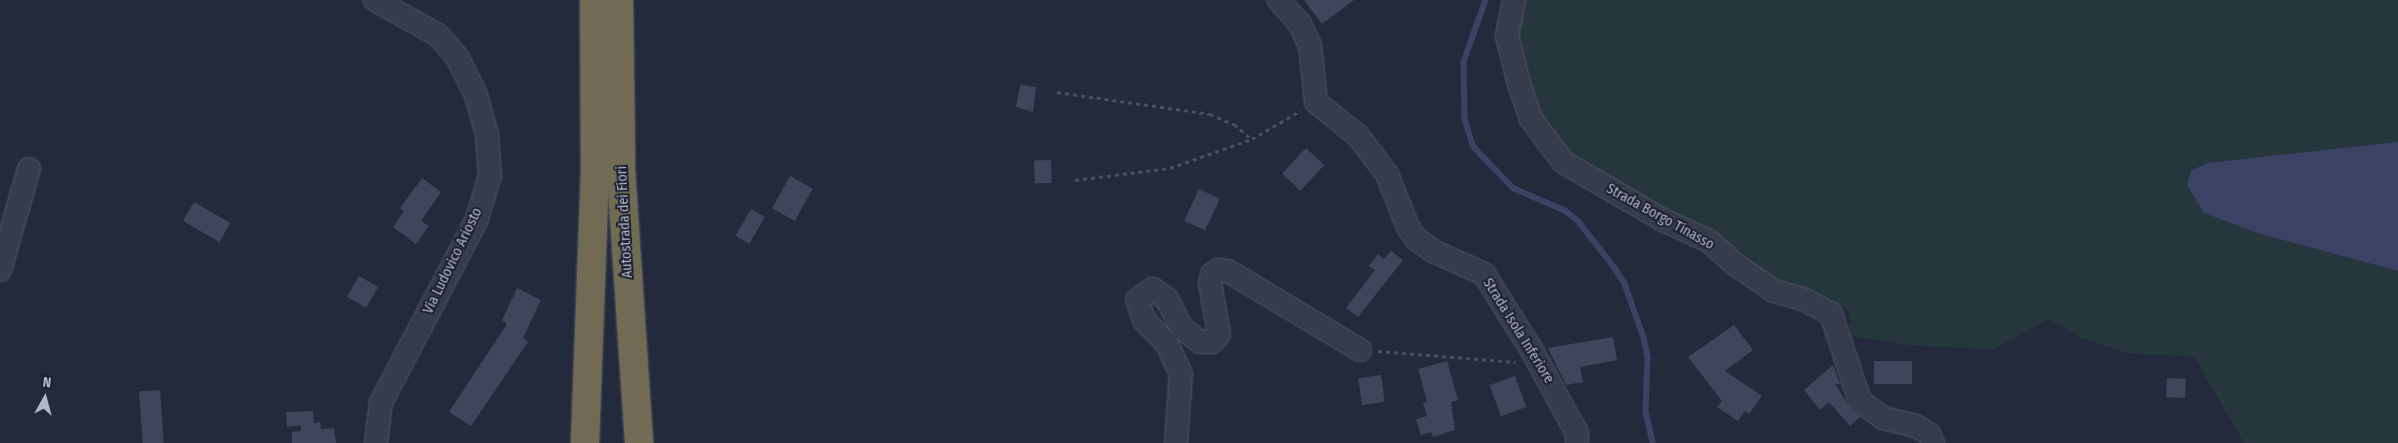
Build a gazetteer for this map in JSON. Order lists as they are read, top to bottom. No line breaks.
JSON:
{"streets":{"highway":["Autostrada dei Fiori"],"street":["Strada Borgo Tinasso","Via Ludovico Ariosto","Strada Isola Inferiore"]},"north":"top"}
